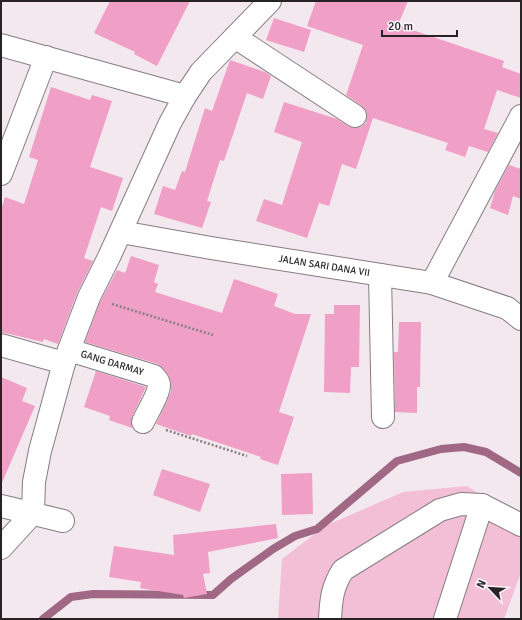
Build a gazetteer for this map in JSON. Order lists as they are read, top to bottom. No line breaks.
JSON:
{"streets":{"street":["JALAN SARI DANA VII","GANG DARMAY"]},"scale_bar":"20 m","north":"top left"}
